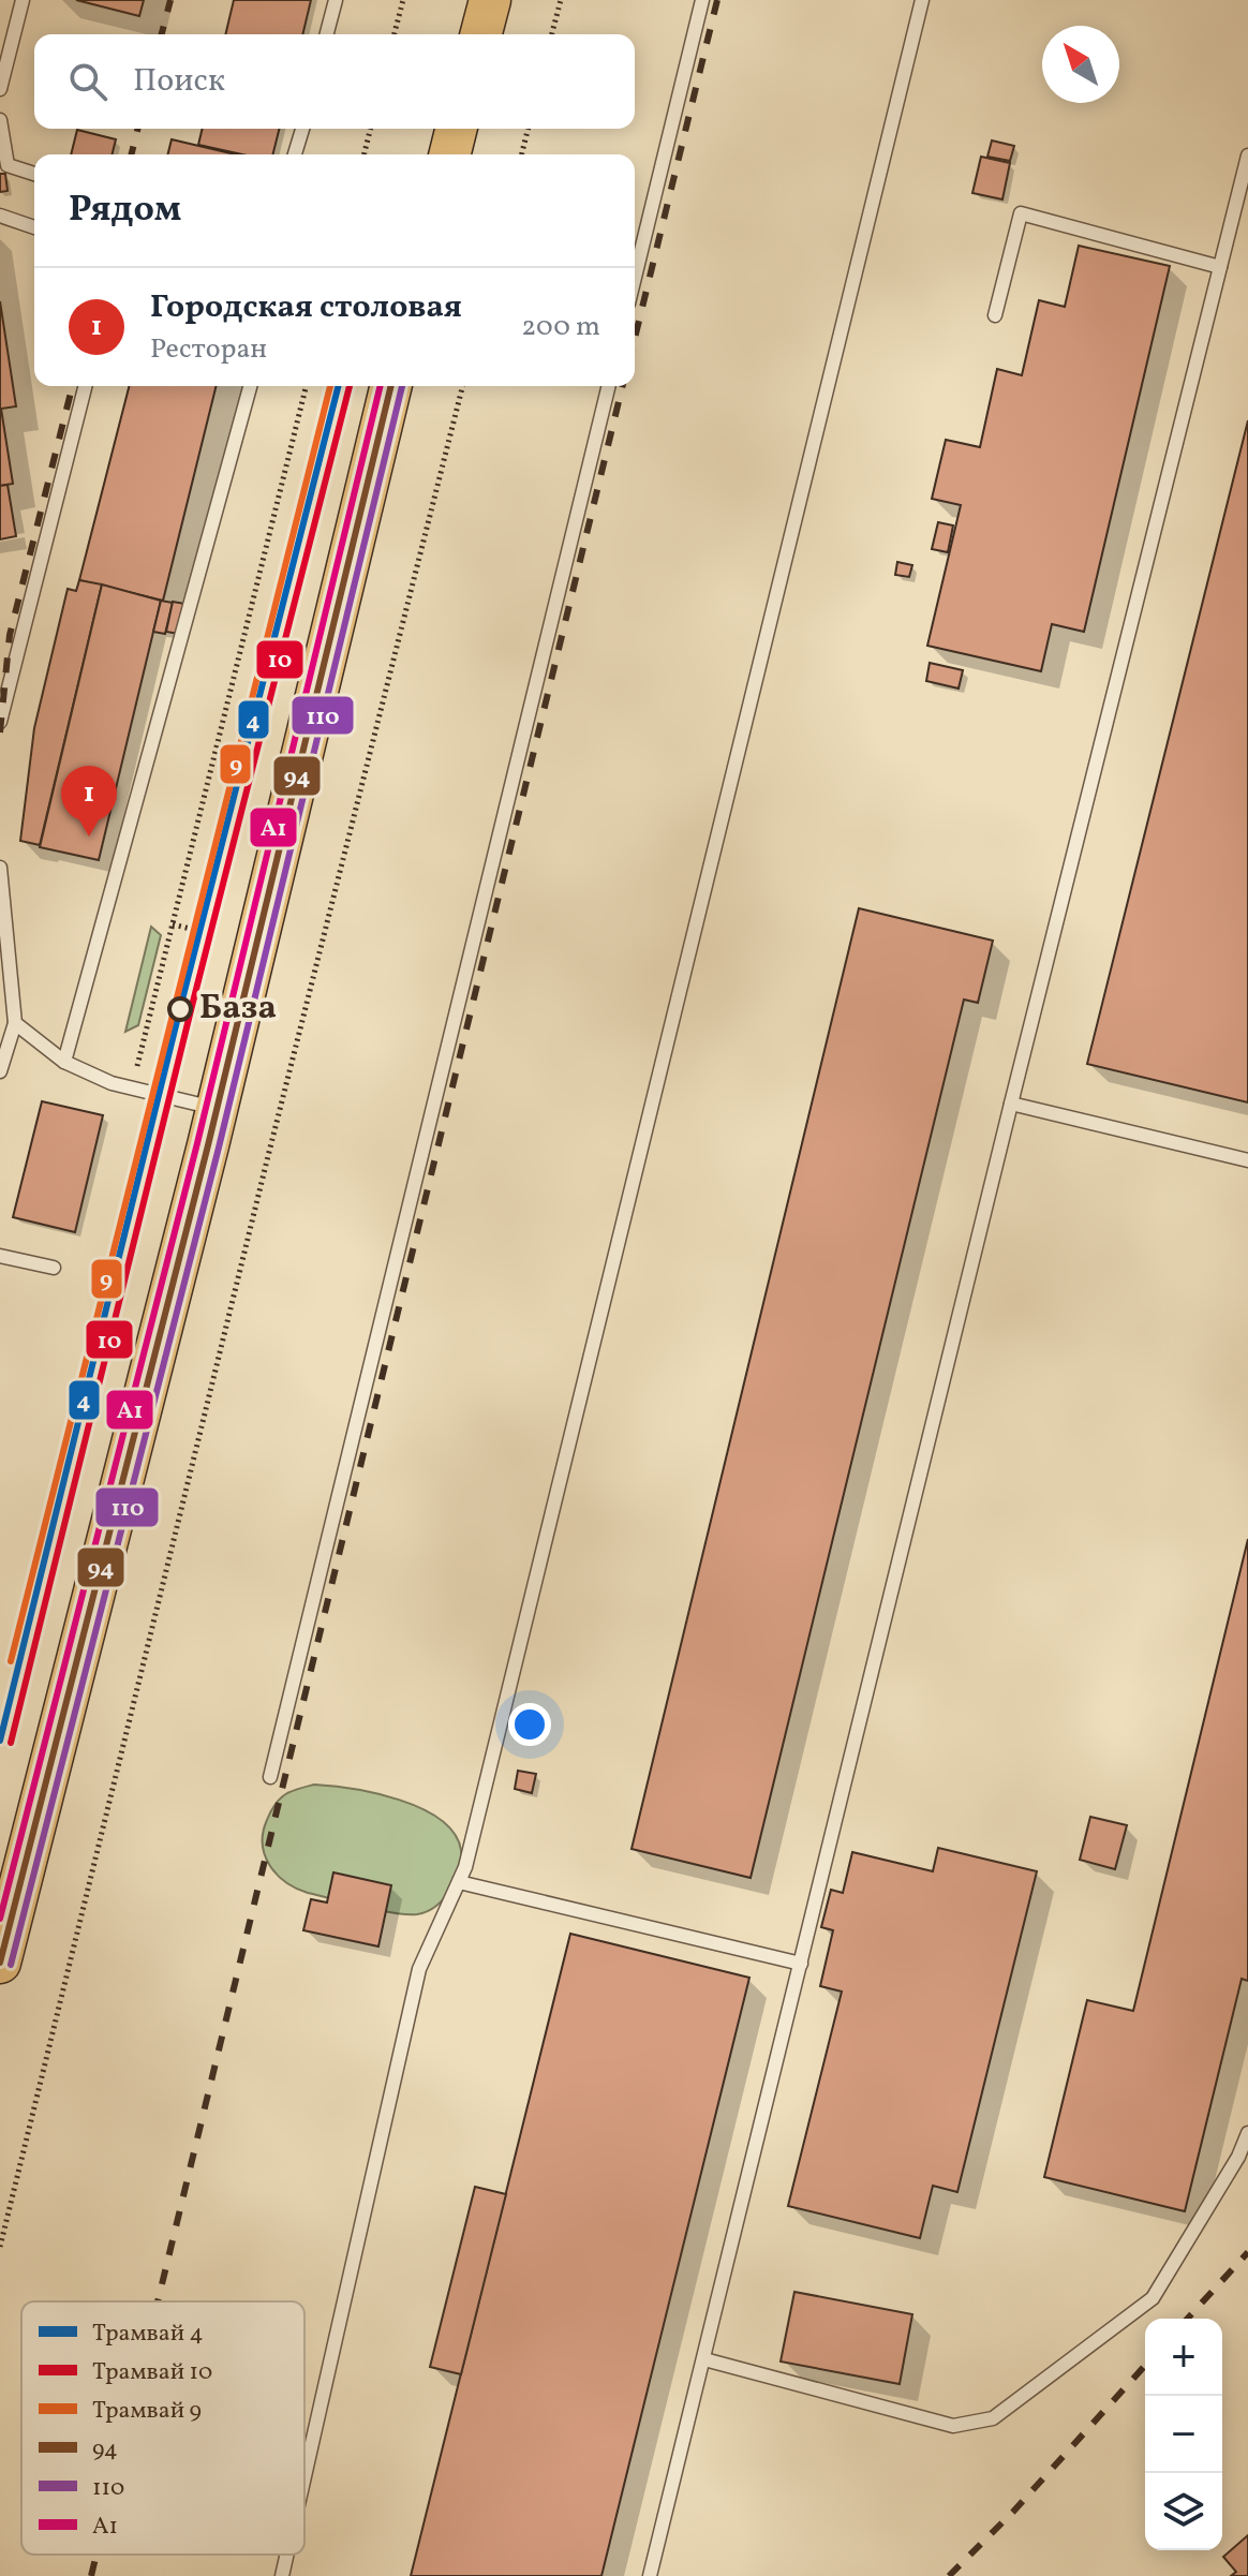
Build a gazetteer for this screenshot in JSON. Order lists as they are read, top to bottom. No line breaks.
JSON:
{"places":["База"],"lines":["tram line 4","tram line 10","tram line 9","transit line 94","transit line 110","transit line А1"],"legend":["Трамвай 4","Трамвай 10","Трамвай 9","94","110","А1"],"north":"top left","page":{"search":"Поиск","heading":"Рядом","list":[{"mark":"1","name":"Городская столовая","note":"Ресторан","value":"200 m"}],"pins":"1","map_buttons":["+","−"]}}
